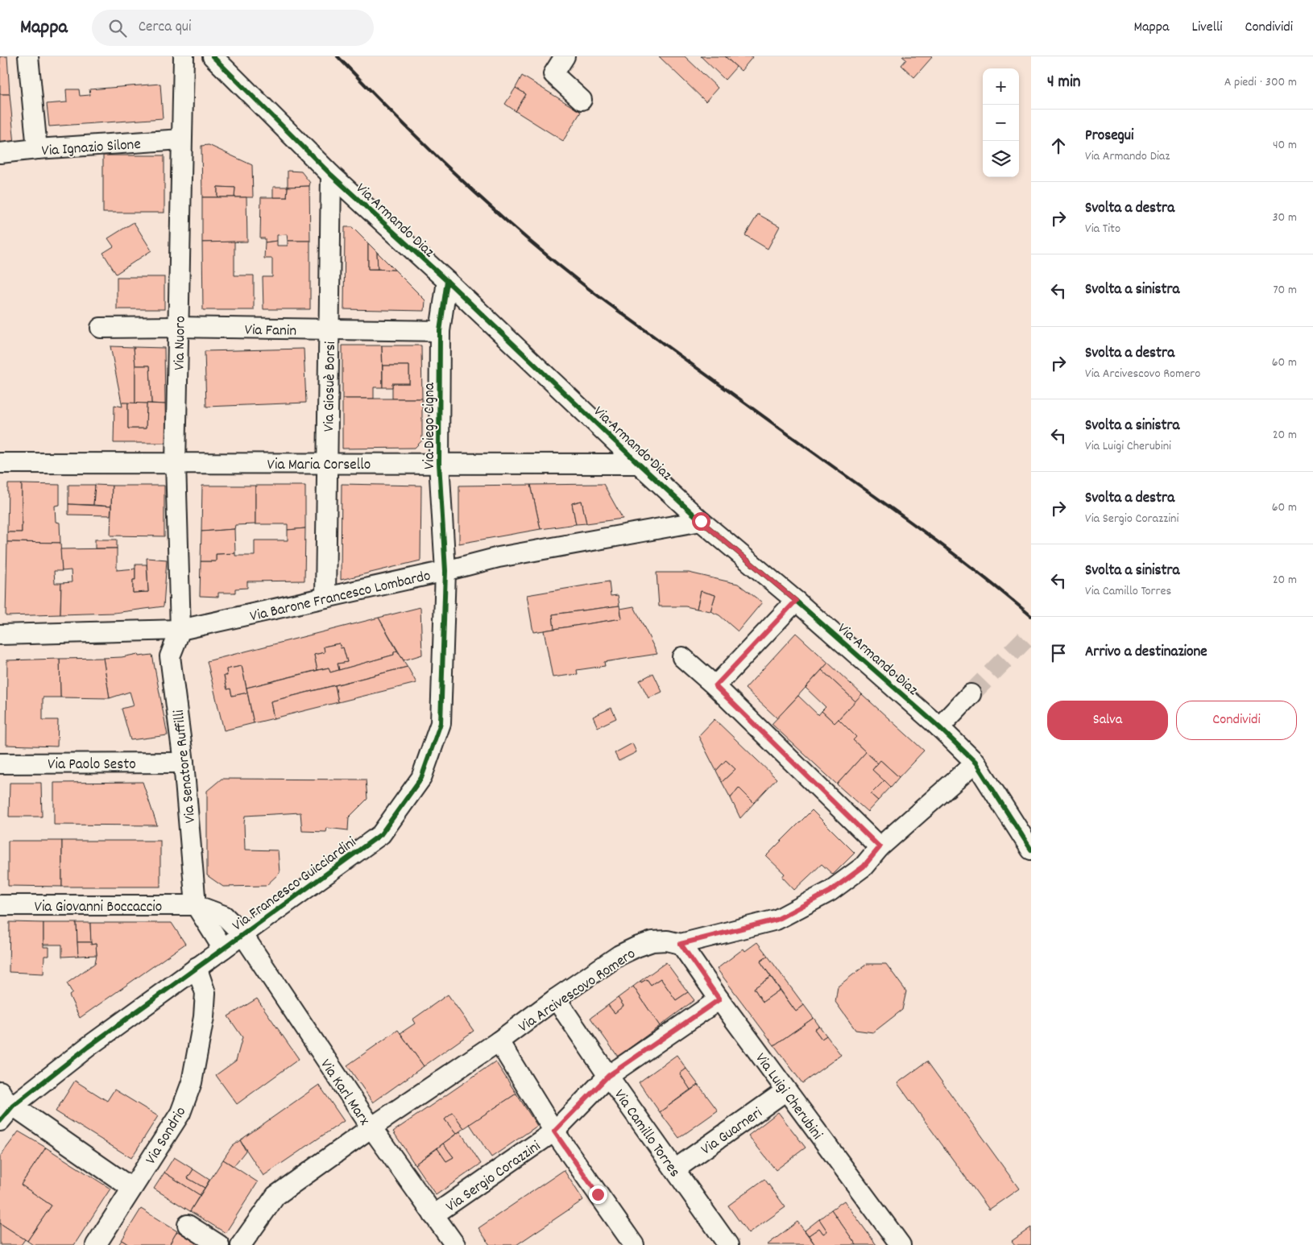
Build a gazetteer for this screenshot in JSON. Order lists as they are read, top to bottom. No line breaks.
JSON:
{"streets":{"street":["Via Ignazio Silone","Via Armando Diaz","Via Fanin","Via Nuoro","Via Giosuè Borsi","Via Diego Cigna","Via Maria Corsello","Via Barone Francesco Lombardo","Via Paolo Sesto","Via Senatore Ruffilli","Via Francesco Guicciardini","Via Giovanni Boccaccio","Via Arcivescovo Romero","Via Karl Marx","Via Luigi Cherubini","Via Guarneri","Via Camillo Torres","Via Sondrio","Via Sergio Corazzini"]},"crossings":[["Via Ignazio Silone","Via Nuoro"],["Via Armando Diaz","Via Giosuè Borsi"],["Via Armando Diaz","Via Diego Cigna"],["Via Armando Diaz","Via Maria Corsello"],["Via Armando Diaz","Via Barone Francesco Lombardo"],["Via Armando Diaz","Via Arcivescovo Romero"],["Via Fanin","Via Nuoro"],["Via Fanin","Via Giosuè Borsi"],["Via Fanin","Via Diego Cigna"],["Via Nuoro","Via Maria Corsello"],["Via Nuoro","Via Barone Francesco Lombardo"],["Via Nuoro","Via Senatore Ruffilli"],["Via Giosuè Borsi","Via Maria Corsello"],["Via Giosuè Borsi","Via Barone Francesco Lombardo"],["Via Diego Cigna","Via Maria Corsello"],["Via Diego Cigna","Via Barone Francesco Lombardo"],["Via Diego Cigna","Via Francesco Guicciardini"],["Via Barone Francesco Lombardo","Via Senatore Ruffilli"],["Via Barone Francesco Lombardo","Via Francesco Guicciardini"],["Via Paolo Sesto","Via Senatore Ruffilli"],["Via Senatore Ruffilli","Via Giovanni Boccaccio"],["Via Senatore Ruffilli","Via Karl Marx"],["Via Francesco Guicciardini","Via Karl Marx"],["Via Francesco Guicciardini","Via Sondrio"],["Via Giovanni Boccaccio","Via Karl Marx"],["Via Arcivescovo Romero","Via Karl Marx"],["Via Arcivescovo Romero","Via Luigi Cherubini"],["Via Arcivescovo Romero","Via Camillo Torres"],["Via Karl Marx","Via Sergio Corazzini"],["Via Luigi Cherubini","Via Guarneri"],["Via Luigi Cherubini","Via Sergio Corazzini"],["Via Guarneri","Via Camillo Torres"],["Via Camillo Torres","Via Sergio Corazzini"]],"page":{"header":"Mappa","search":"Cerca qui","nav":["Mappa","Livelli","Condividi"],"heading":["4 min","A piedi · 300 m"],"map_buttons":["+","−"],"list":[["Prosegui","Via Armando Diaz","40 m"],["Svolta a destra","Via Tito","30 m"],["Svolta a sinistra","70 m"],["Svolta a destra","Via Arcivescovo Romero","60 m"],["Svolta a sinistra","Via Luigi Cherubini","20 m"],["Svolta a destra","Via Sergio Corazzini","60 m"],["Svolta a sinistra","Via Camillo Torres","20 m"],"Arrivo a destinazione"],"buttons":["Salva","Condividi"]}}
